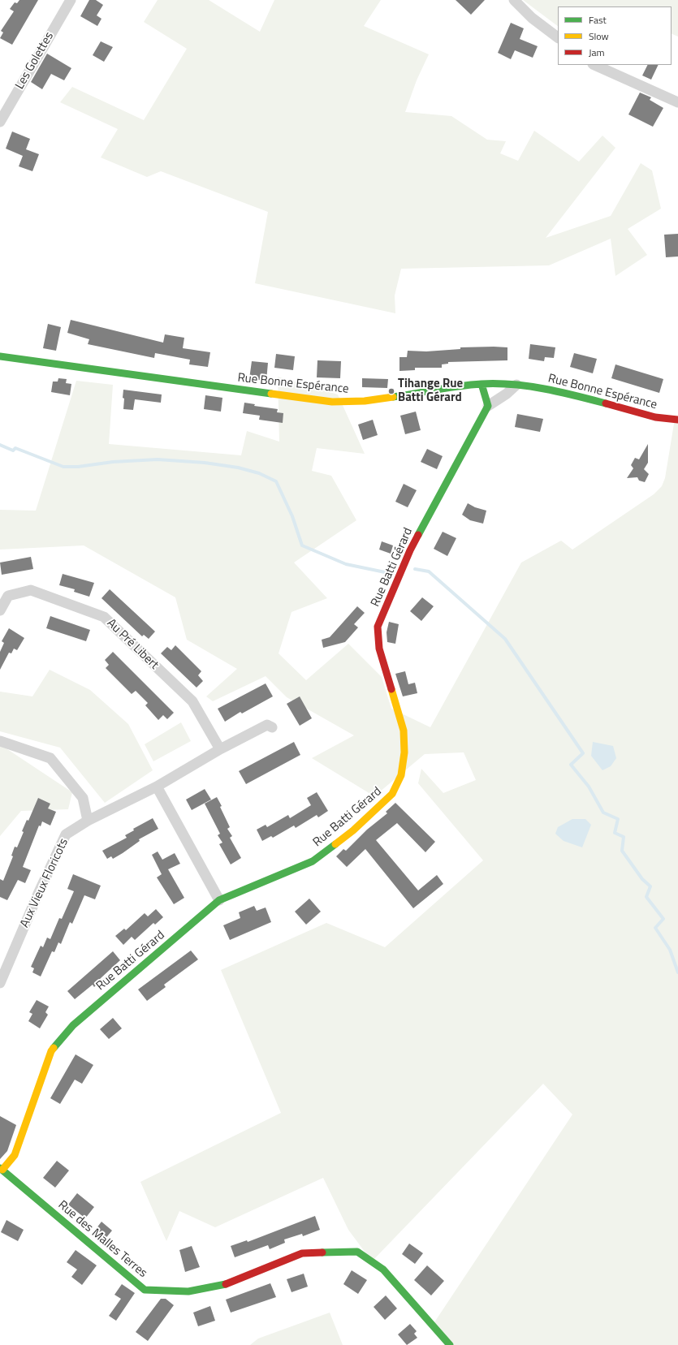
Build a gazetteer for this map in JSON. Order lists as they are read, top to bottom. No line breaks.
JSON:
{"streets":{"street":["Les Golettes","Rue Bonne Espérance","Rue Batti Gérard","Au Pré Libert","Aux Vieux Floricots","Rue des Malles Terres"]},"crossings":[["Rue Batti Gérard","Rue des Malles Terres"]],"places":["Tihange Rue Batti Gérard"],"legend":["Fast","Slow","Jam"]}
